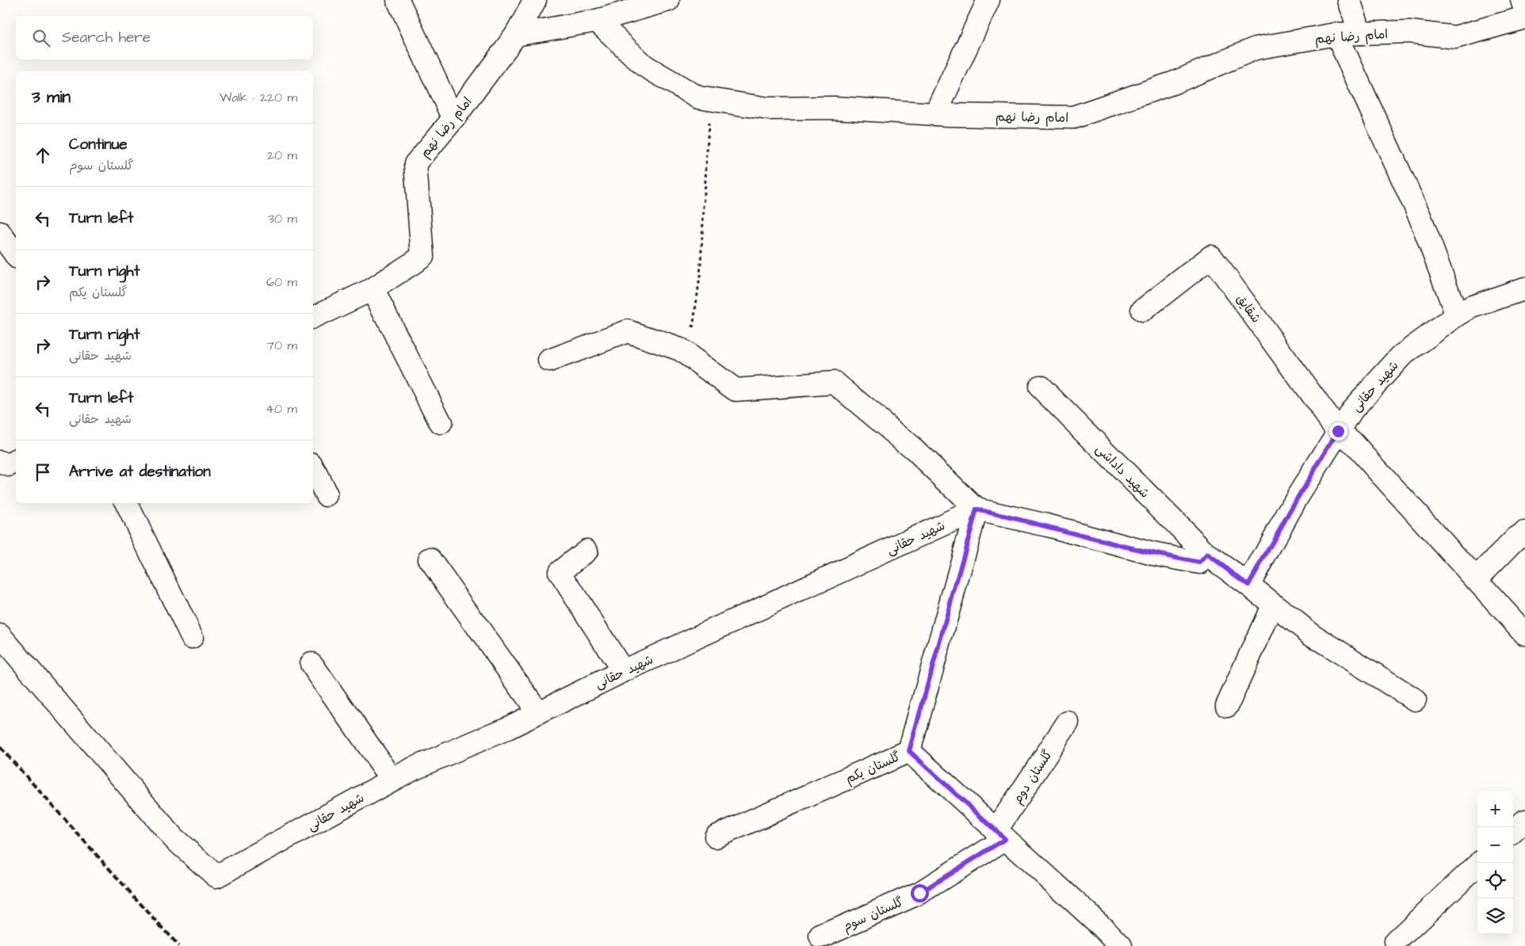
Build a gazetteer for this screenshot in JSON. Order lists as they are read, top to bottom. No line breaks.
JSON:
{"streets":{"street":["امام رضا نهم","شقایق","شهید حقانی","شهید داداشی","گلستان یکم","گلستان دوم","گلستان سوم"]},"crossings":[["شقایق","شهید حقانی"],["شهید حقانی","گلستان یکم"],["گلستان دوم","گلستان سوم"]],"page":{"search":"Search here","heading":["3 min","Walk · 220 m"],"list":[["Continue","گلستان سوم","20 m"],["Turn left","30 m"],["Turn right","گلستان یکم","60 m"],["Turn right","شهید حقانی","70 m"],["Turn left","شهید حقانی","40 m"],"Arrive at destination"],"map_buttons":["+","−"]}}
